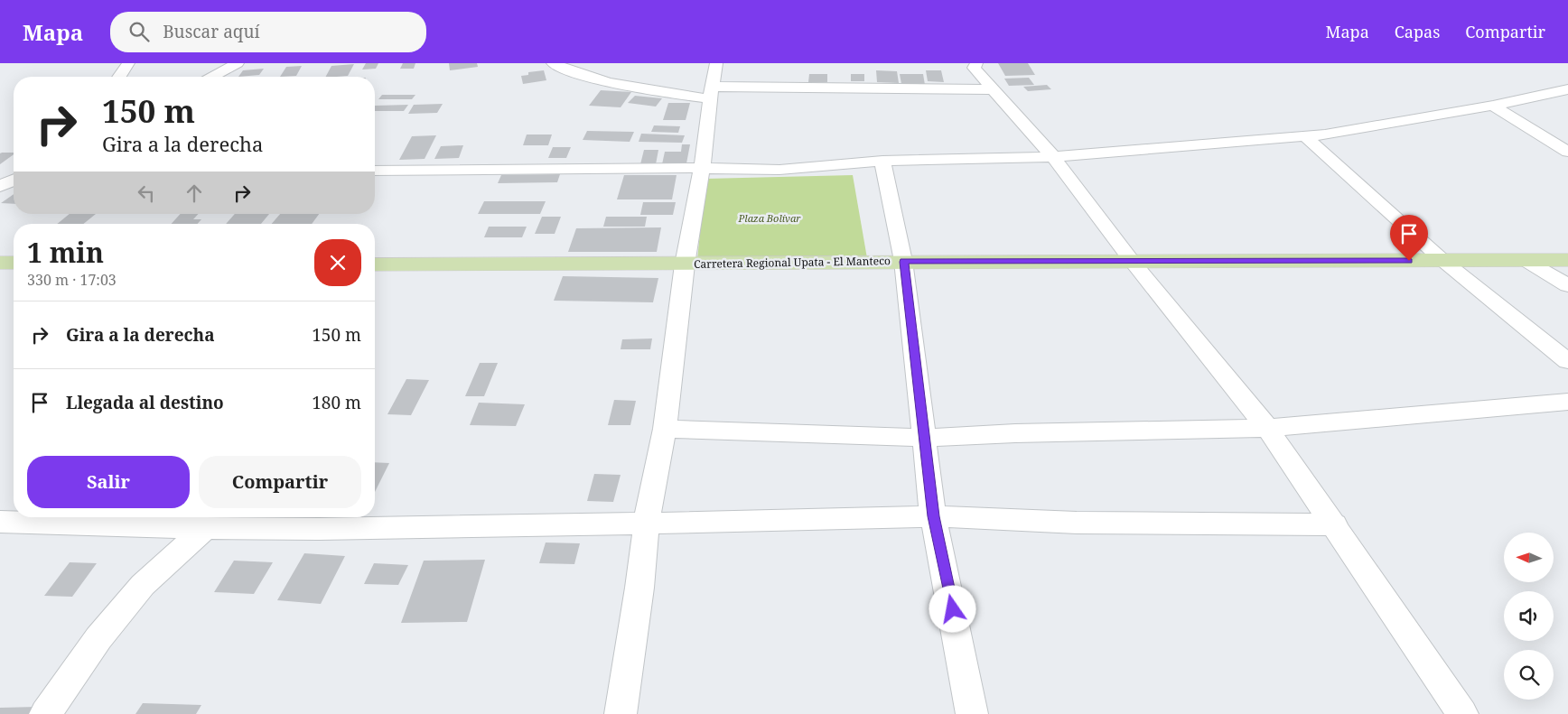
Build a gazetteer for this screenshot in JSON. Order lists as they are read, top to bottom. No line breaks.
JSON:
{"streets":{"main road":["Carretera Regional Upata - El Manteco"]},"parks":["Plaza Bolívar"],"north":"left","page":{"header":"Mapa","search":"Buscar aquí","nav":["Mapa","Capas","Compartir"],"turn":["150 m","Gira a la derecha"],"heading":["1 min","330 m · 17:03"],"list":[{"name":"Gira a la derecha","value":"150 m"},{"name":"Llegada al destino","value":"180 m"}],"buttons":["Salir","Compartir"]}}
